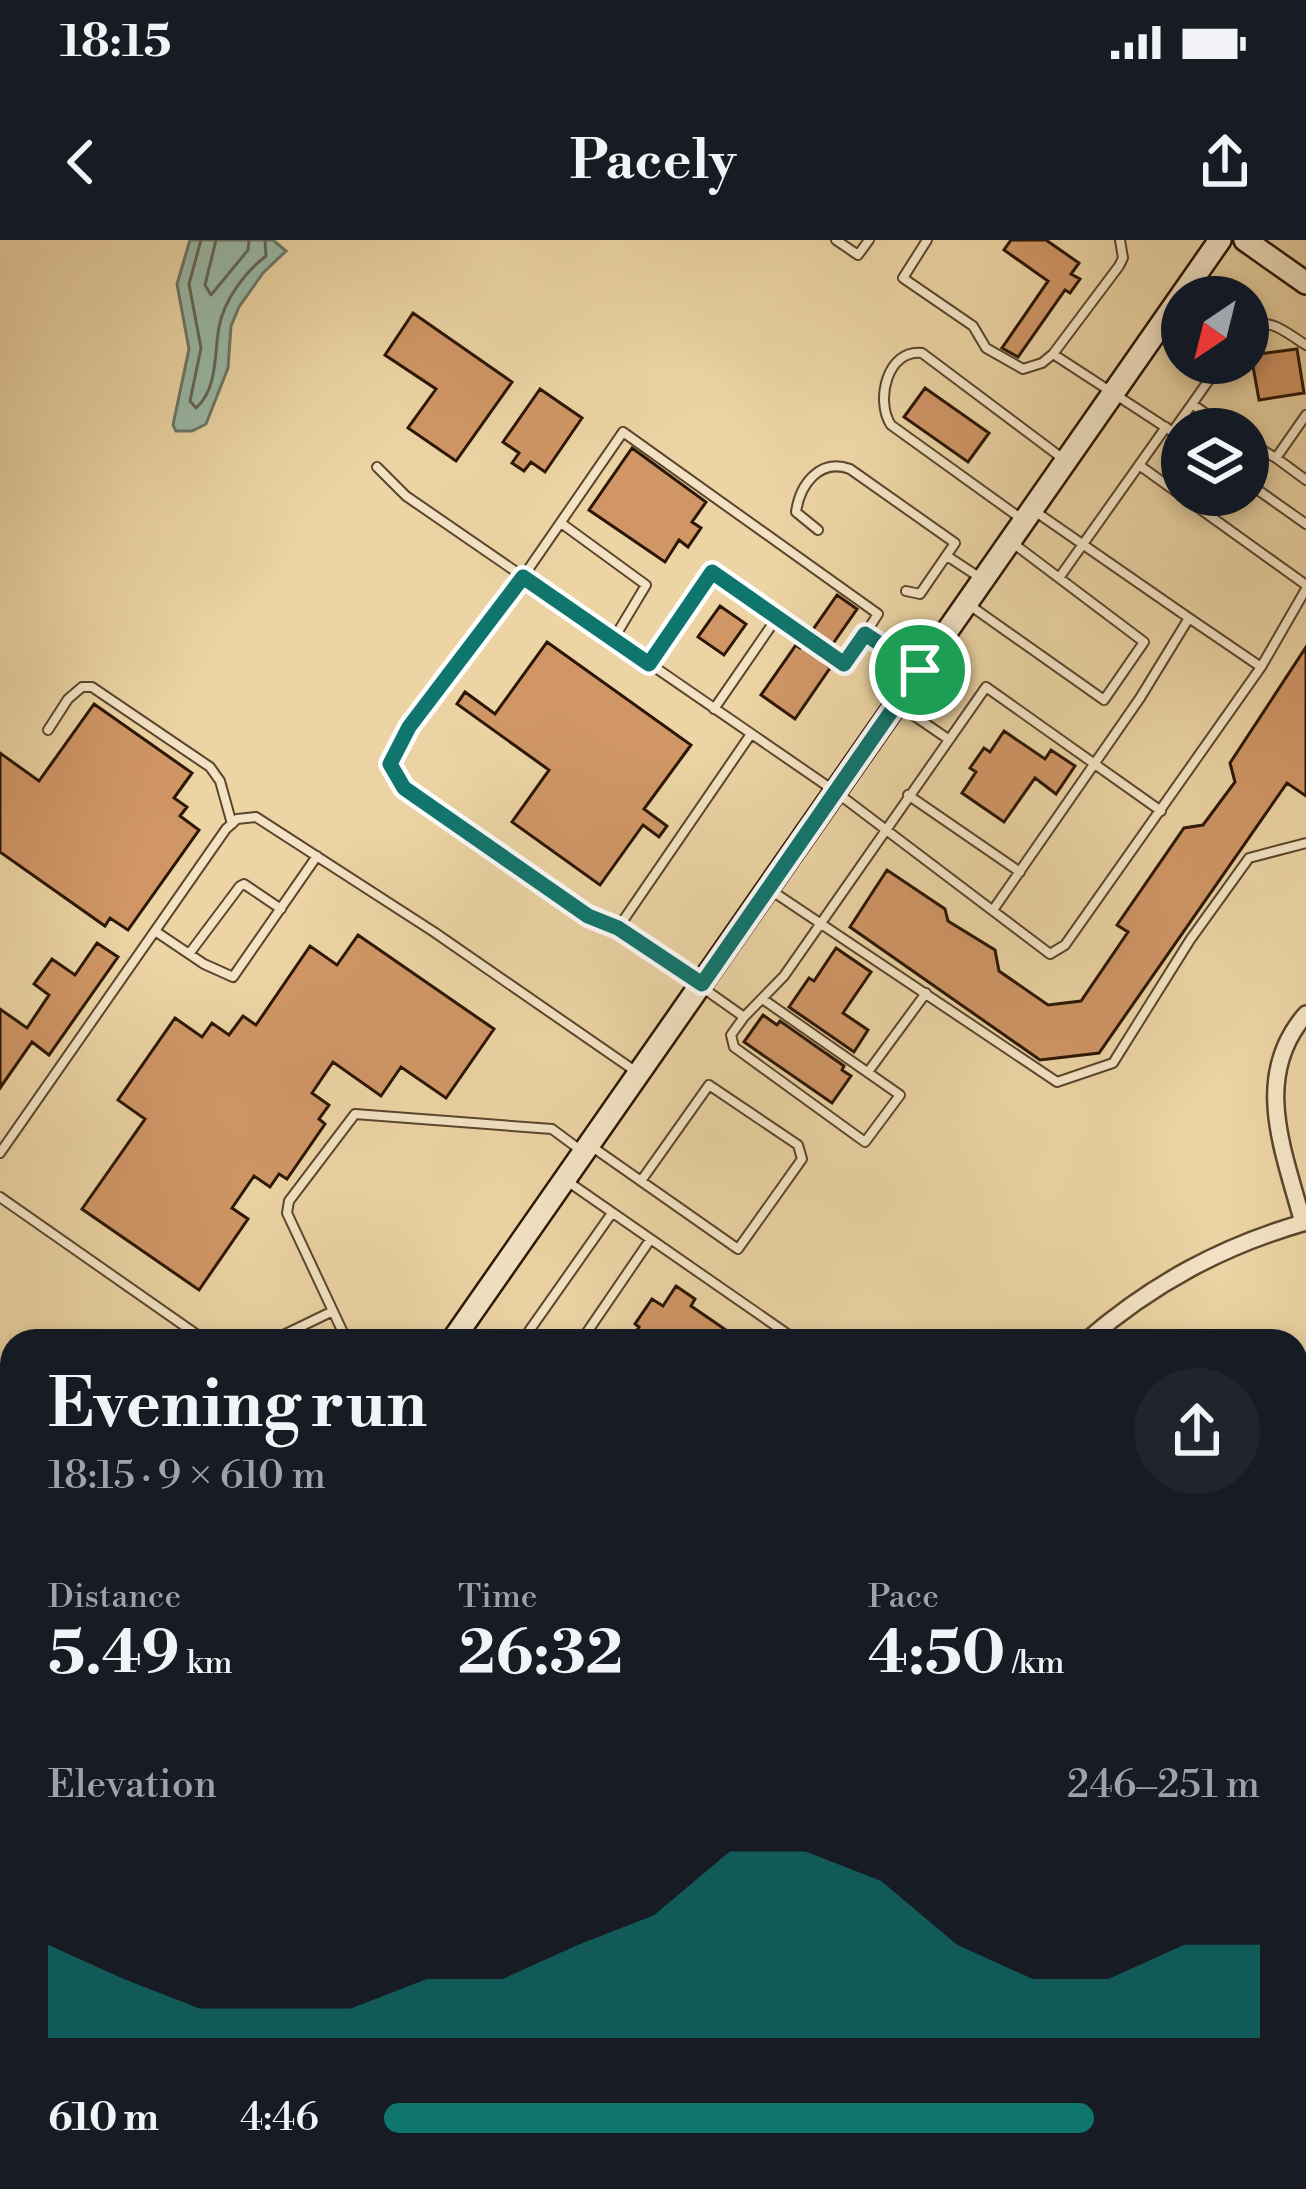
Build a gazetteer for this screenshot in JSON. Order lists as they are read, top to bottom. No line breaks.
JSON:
{"north":"bottom left","page":{"status":"18:15","header":"Pacely","heading":["Evening run","18:15 · 9 × 610 m"],"stats":[["Distance","5.49 km"],["Time","26:32"],["Pace","4:50 /km"]],"chart":["Elevation","246–251 m"],"list":[{"name":"610 m","note":"4:46"}]}}
